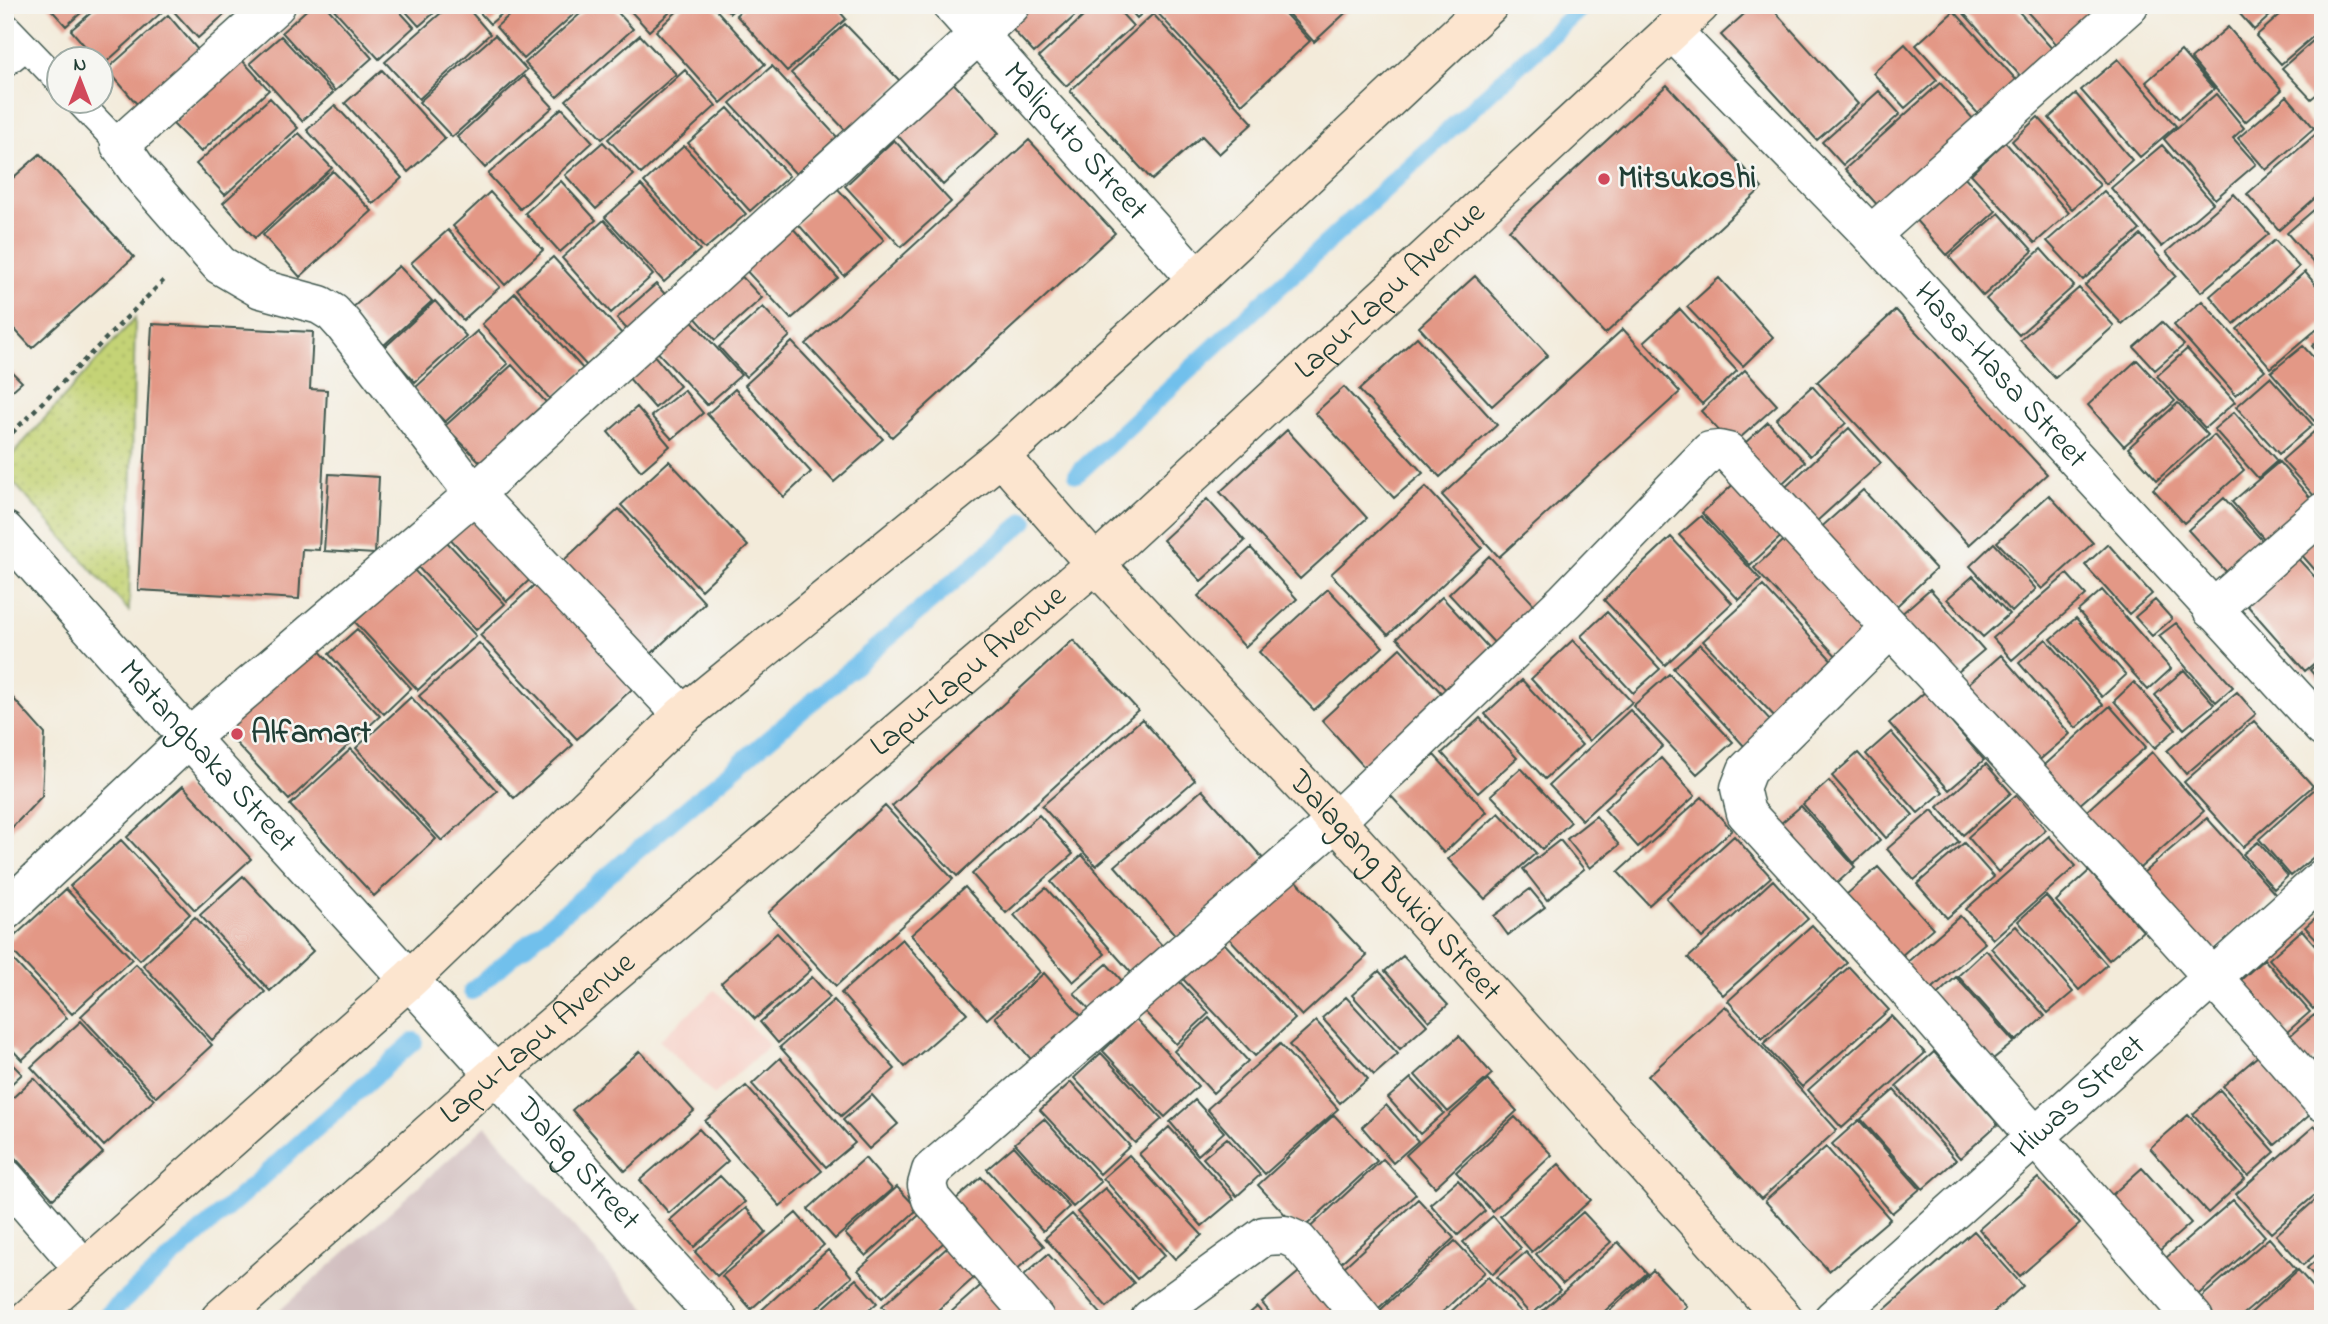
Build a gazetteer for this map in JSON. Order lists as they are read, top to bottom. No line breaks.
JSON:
{"streets":{"main road":["Lapu-Lapu Avenue","Dalagang Bukid Street"],"street":["Maliputo Street","Hasa-Hasa Street","Matangbaka Street","Hiwas Street","Dalag Street"]},"crossings":[["Lapu-Lapu Avenue","Hasa-Hasa Street"],["Lapu-Lapu Avenue","Dalagang Bukid Street"],["Lapu-Lapu Avenue","Dalag Street"],["Matangbaka Street","Dalag Street"]],"places":["Mitsukoshi","Alfamart"],"north":"top"}
